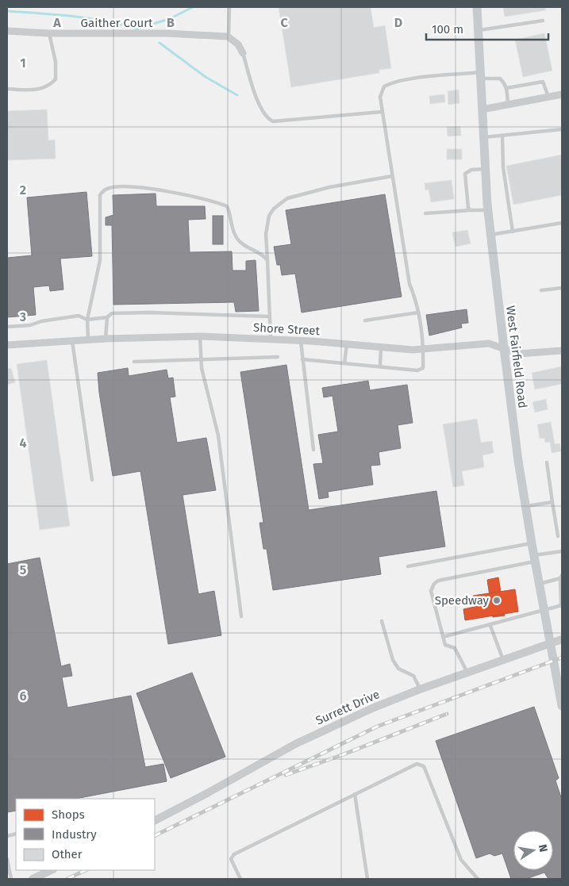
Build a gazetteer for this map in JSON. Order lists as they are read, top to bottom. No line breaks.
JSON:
{"streets":{"main road":["West Fairfield Road"],"street":["Gaither Court","Shore Street","Surrett Drive"]},"crossings":[["Shore Street","West Fairfield Road"],["West Fairfield Road","Surrett Drive"]],"places":["Speedway"],"legend":["Shops","Industry","Other"],"scale_bar":"100 m","north":"right","grid":{"columns":["A","B","C","D"],"rows":["1","2","3","4","5","6"]}}
